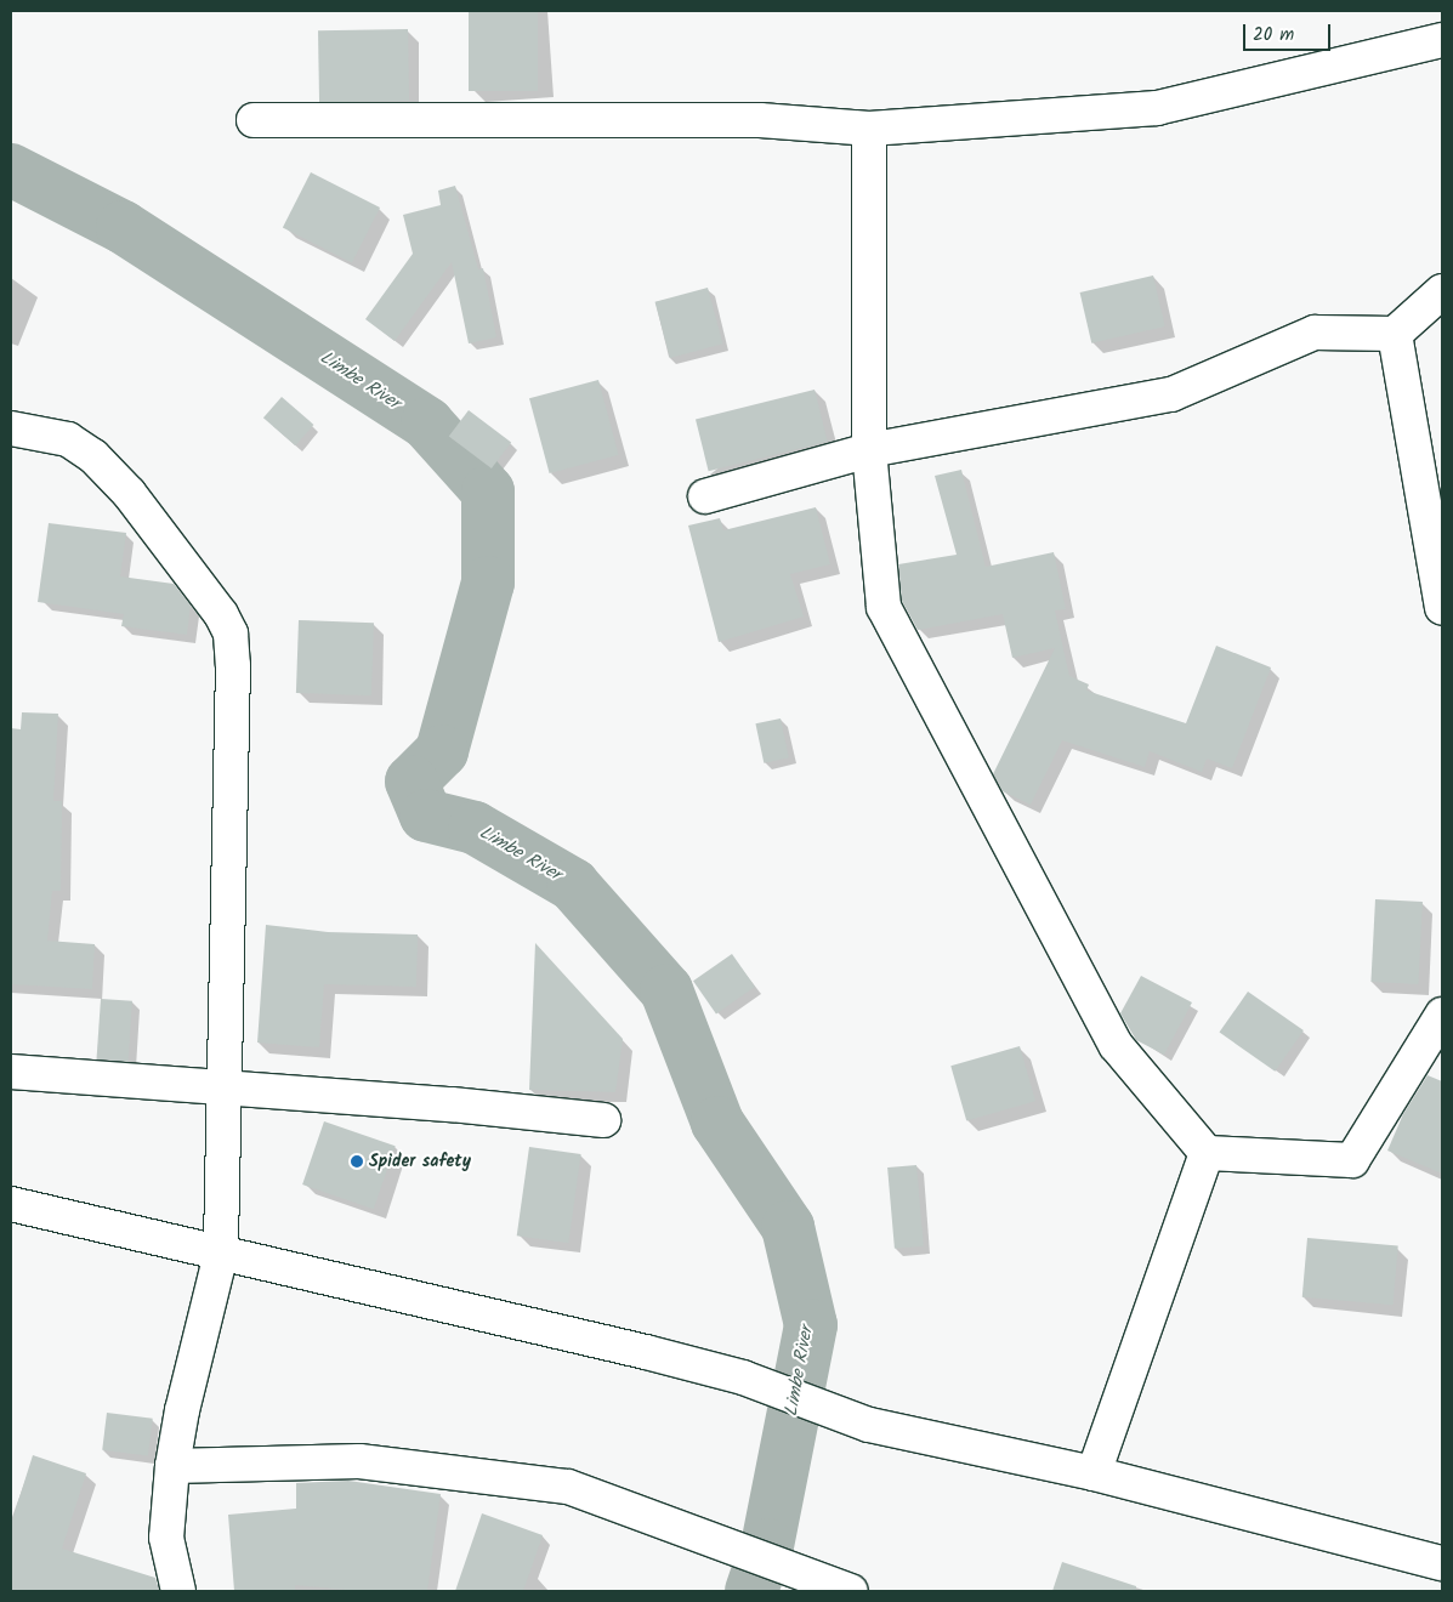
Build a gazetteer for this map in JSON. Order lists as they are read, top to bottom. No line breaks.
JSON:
{"water":["Limbe River"],"places":["Spider safety"],"scale_bar":"20 m"}
